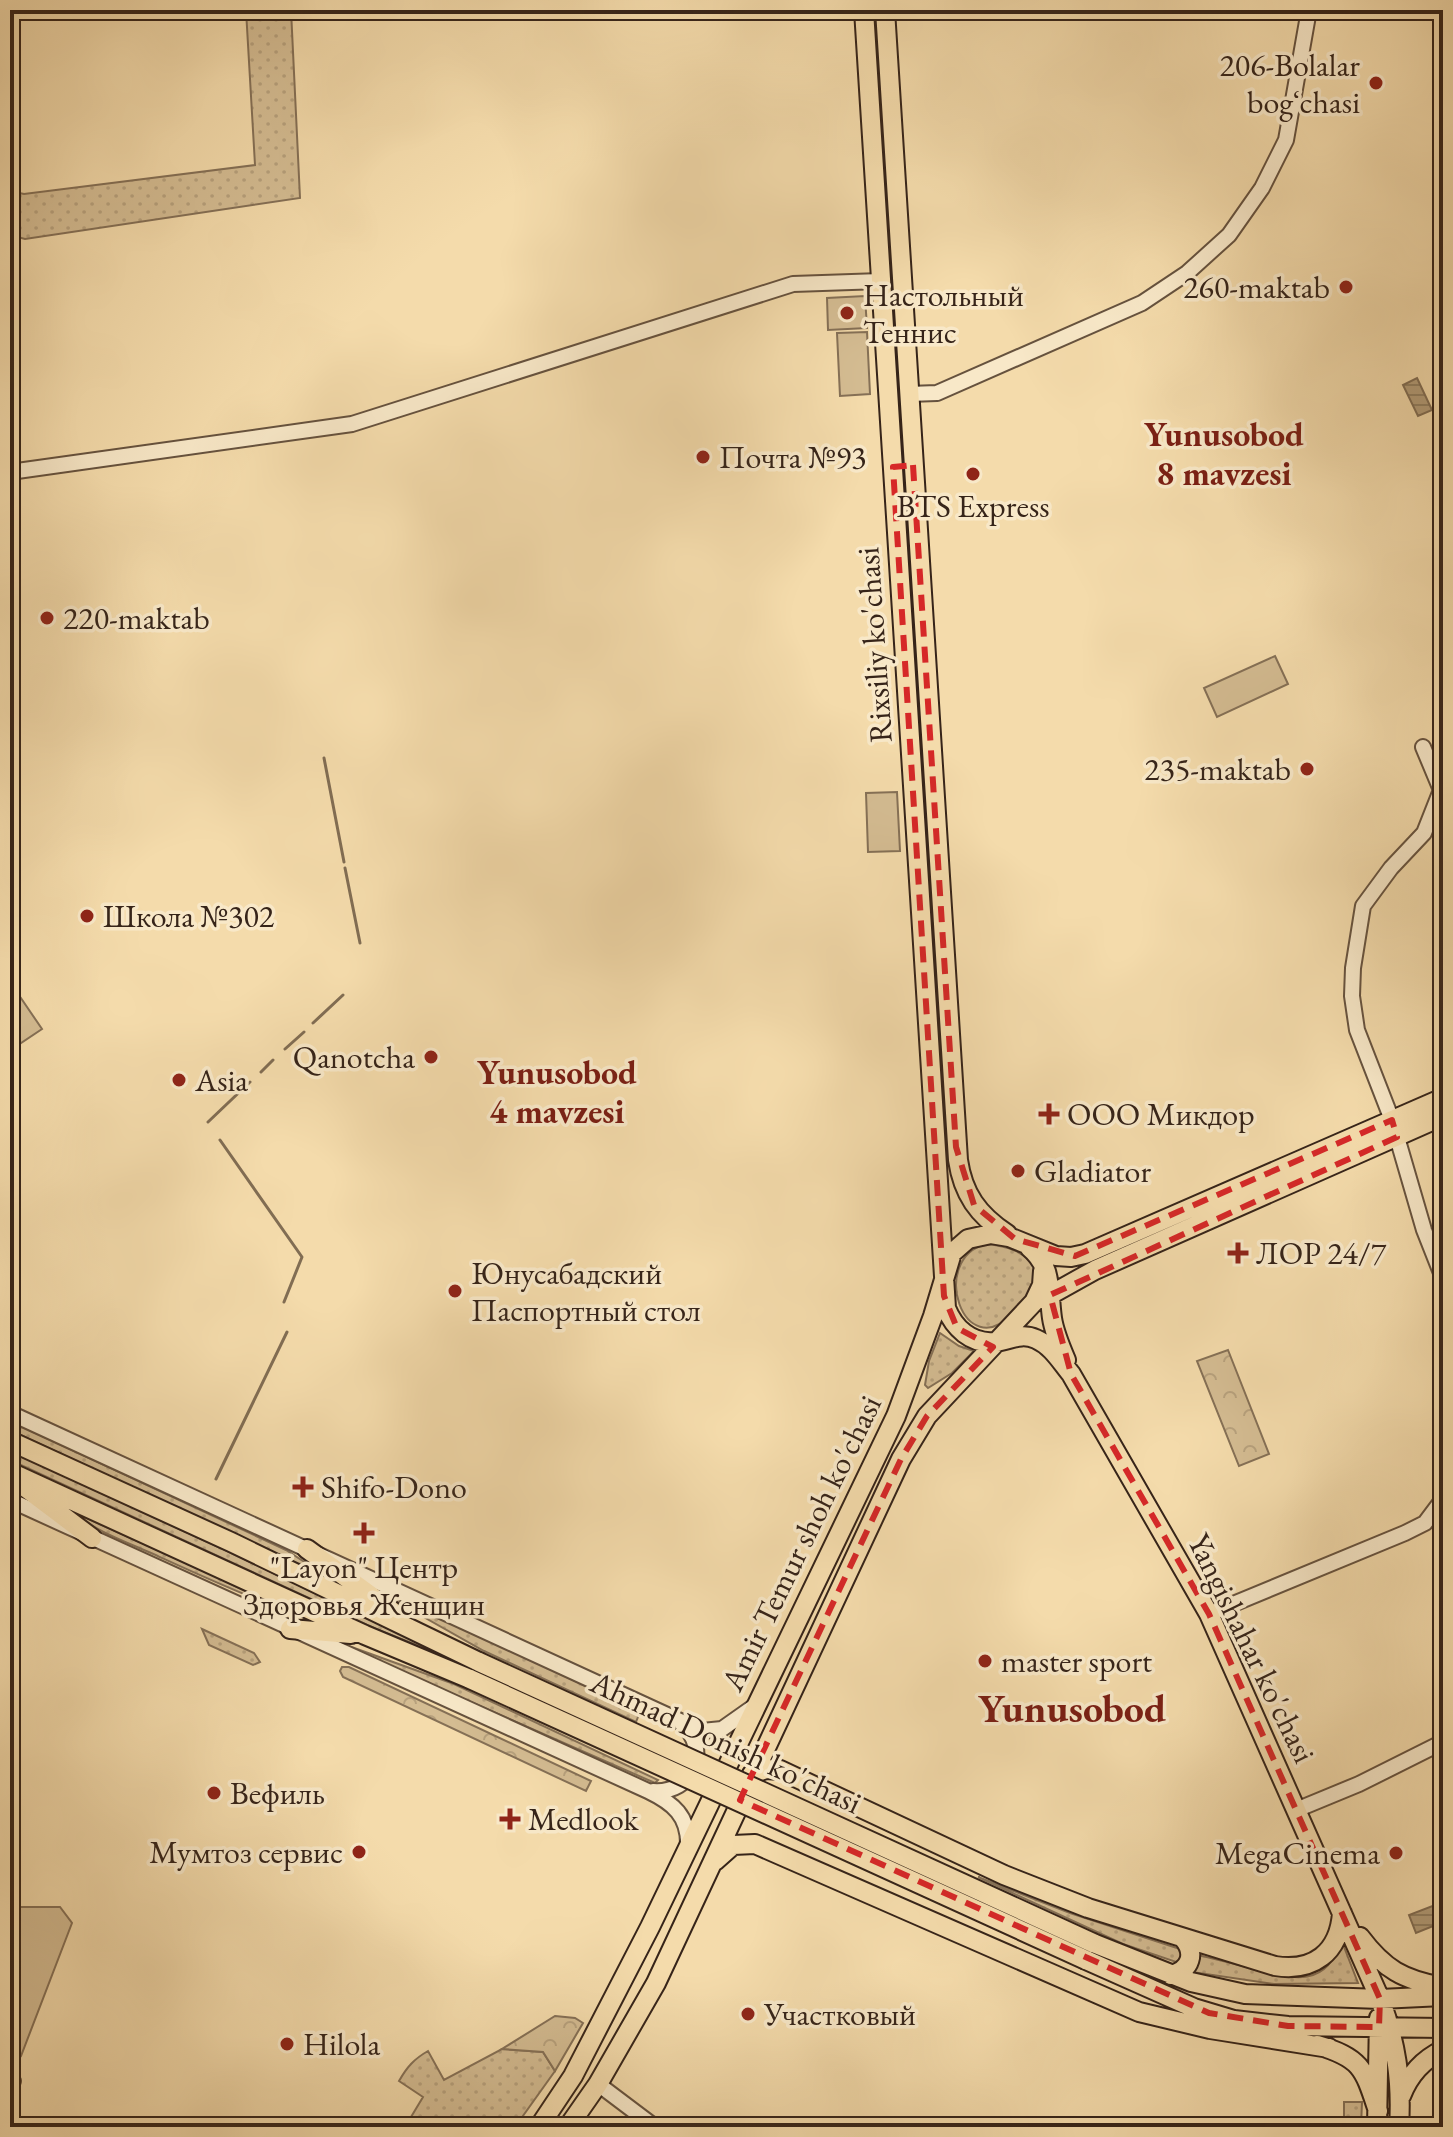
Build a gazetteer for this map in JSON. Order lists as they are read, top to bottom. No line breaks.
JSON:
{"streets":{"main road":["Rixsiliy ko'chasi","Amir Temur shoh ko'chasi","Yangishahar ko'chasi","Ahmad Donish ko'chasi"]},"crossings":[["Rixsiliy ko'chasi","Amir Temur shoh ko'chasi"],["Rixsiliy ko'chasi","Yangishahar ko'chasi"],["Amir Temur shoh ko'chasi","Yangishahar ko'chasi"],["Amir Temur shoh ko'chasi","Ahmad Donish ko'chasi"]],"districts":["Yunusobod 8 mavzesi","Yunusobod 4 mavzesi","Yunusobod"],"places":{"other":["206-Bolalar bogʻchasi","260-maktab","Настольный Теннис","Почта №93","BTS Express","220-maktab","235-maktab","Школа №302","Qanotcha","Asia","Gladiator","Юнусабадский Паспортный стол","master sport","Вефиль","Мумтоз сервис","MegaCinema","Участковый","Hilola"],"health":["ООО Микдор","ЛОР 24/7","Shifo-Dono","\"Layon\" Центр Здоровья Женщин","Medlook"]}}
